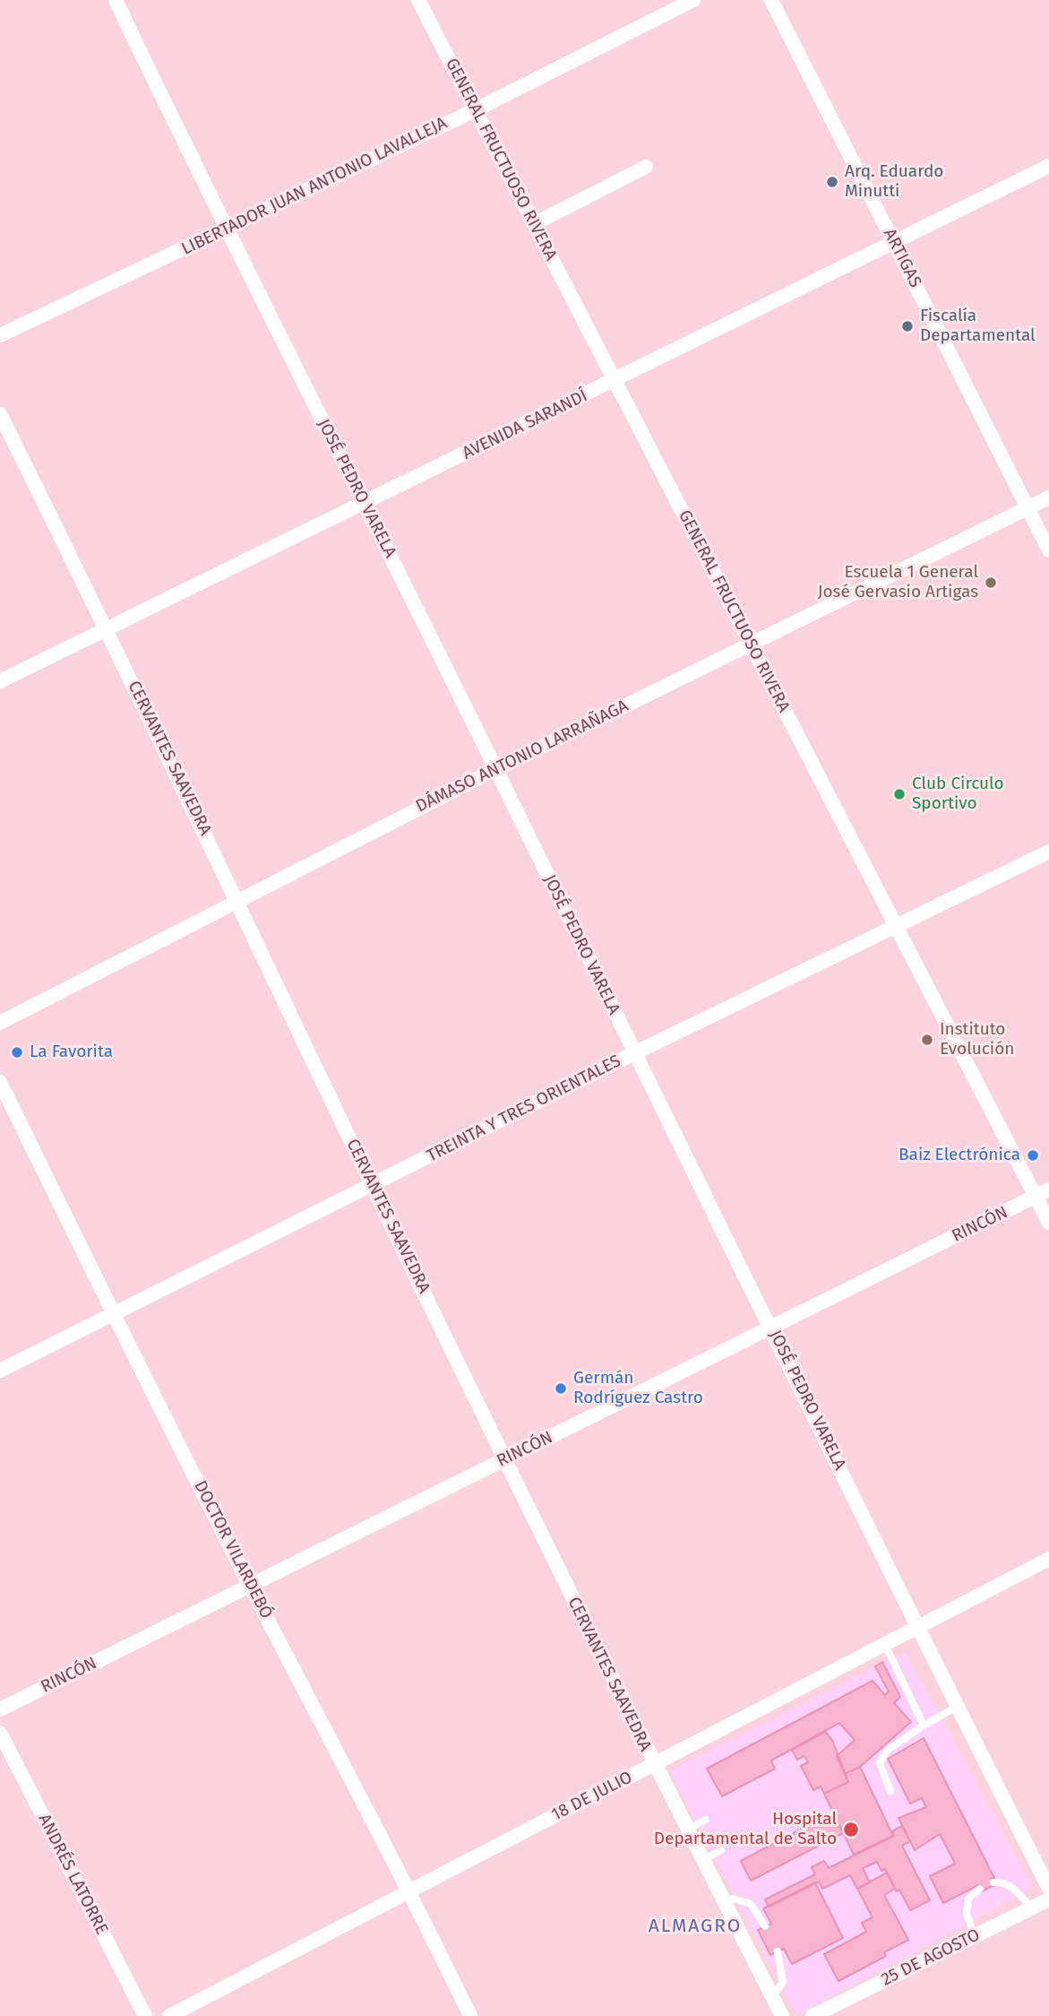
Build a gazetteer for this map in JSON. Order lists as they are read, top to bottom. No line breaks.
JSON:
{"streets":{"street":["GENERAL FRUCTUOSO RIVERA","LIBERTADOR JUAN ANTONIO LAVALLEJA","ARTIGAS","AVENIDA SARANDÍ","JOSÉ PEDRO VARELA","DÁMASO ANTONIO LARRAÑAGA","CERVANTES SAAVEDRA","TREINTA Y TRES ORIENTALES","RINCÓN","DOCTOR VILARDEBÓ","18 DE JULIO","ANDRÉS LATORRE","25 DE AGOSTO"]},"crossings":[["GENERAL FRUCTUOSO RIVERA","LIBERTADOR JUAN ANTONIO LAVALLEJA"],["GENERAL FRUCTUOSO RIVERA","AVENIDA SARANDÍ"],["GENERAL FRUCTUOSO RIVERA","DÁMASO ANTONIO LARRAÑAGA"],["GENERAL FRUCTUOSO RIVERA","TREINTA Y TRES ORIENTALES"],["GENERAL FRUCTUOSO RIVERA","RINCÓN"],["LIBERTADOR JUAN ANTONIO LAVALLEJA","JOSÉ PEDRO VARELA"],["ARTIGAS","AVENIDA SARANDÍ"],["ARTIGAS","DÁMASO ANTONIO LARRAÑAGA"],["AVENIDA SARANDÍ","JOSÉ PEDRO VARELA"],["AVENIDA SARANDÍ","CERVANTES SAAVEDRA"],["JOSÉ PEDRO VARELA","DÁMASO ANTONIO LARRAÑAGA"],["JOSÉ PEDRO VARELA","TREINTA Y TRES ORIENTALES"],["JOSÉ PEDRO VARELA","RINCÓN"],["JOSÉ PEDRO VARELA","18 DE JULIO"],["DÁMASO ANTONIO LARRAÑAGA","CERVANTES SAAVEDRA"],["CERVANTES SAAVEDRA","TREINTA Y TRES ORIENTALES"],["CERVANTES SAAVEDRA","RINCÓN"],["CERVANTES SAAVEDRA","18 DE JULIO"],["TREINTA Y TRES ORIENTALES","DOCTOR VILARDEBÓ"],["RINCÓN","DOCTOR VILARDEBÓ"],["DOCTOR VILARDEBÓ","18 DE JULIO"]],"districts":["ALMAGRO"],"places":["Arq. Eduardo Minutti","Fiscalía Departamental","Escuela 1 General José Gervasio Artigas","Club Circulo Sportivo","Instituto Evolución","La Favorita","Baiz Electrónica","Germán Rodríguez Castro","Hospital Departamental de Salto"]}
